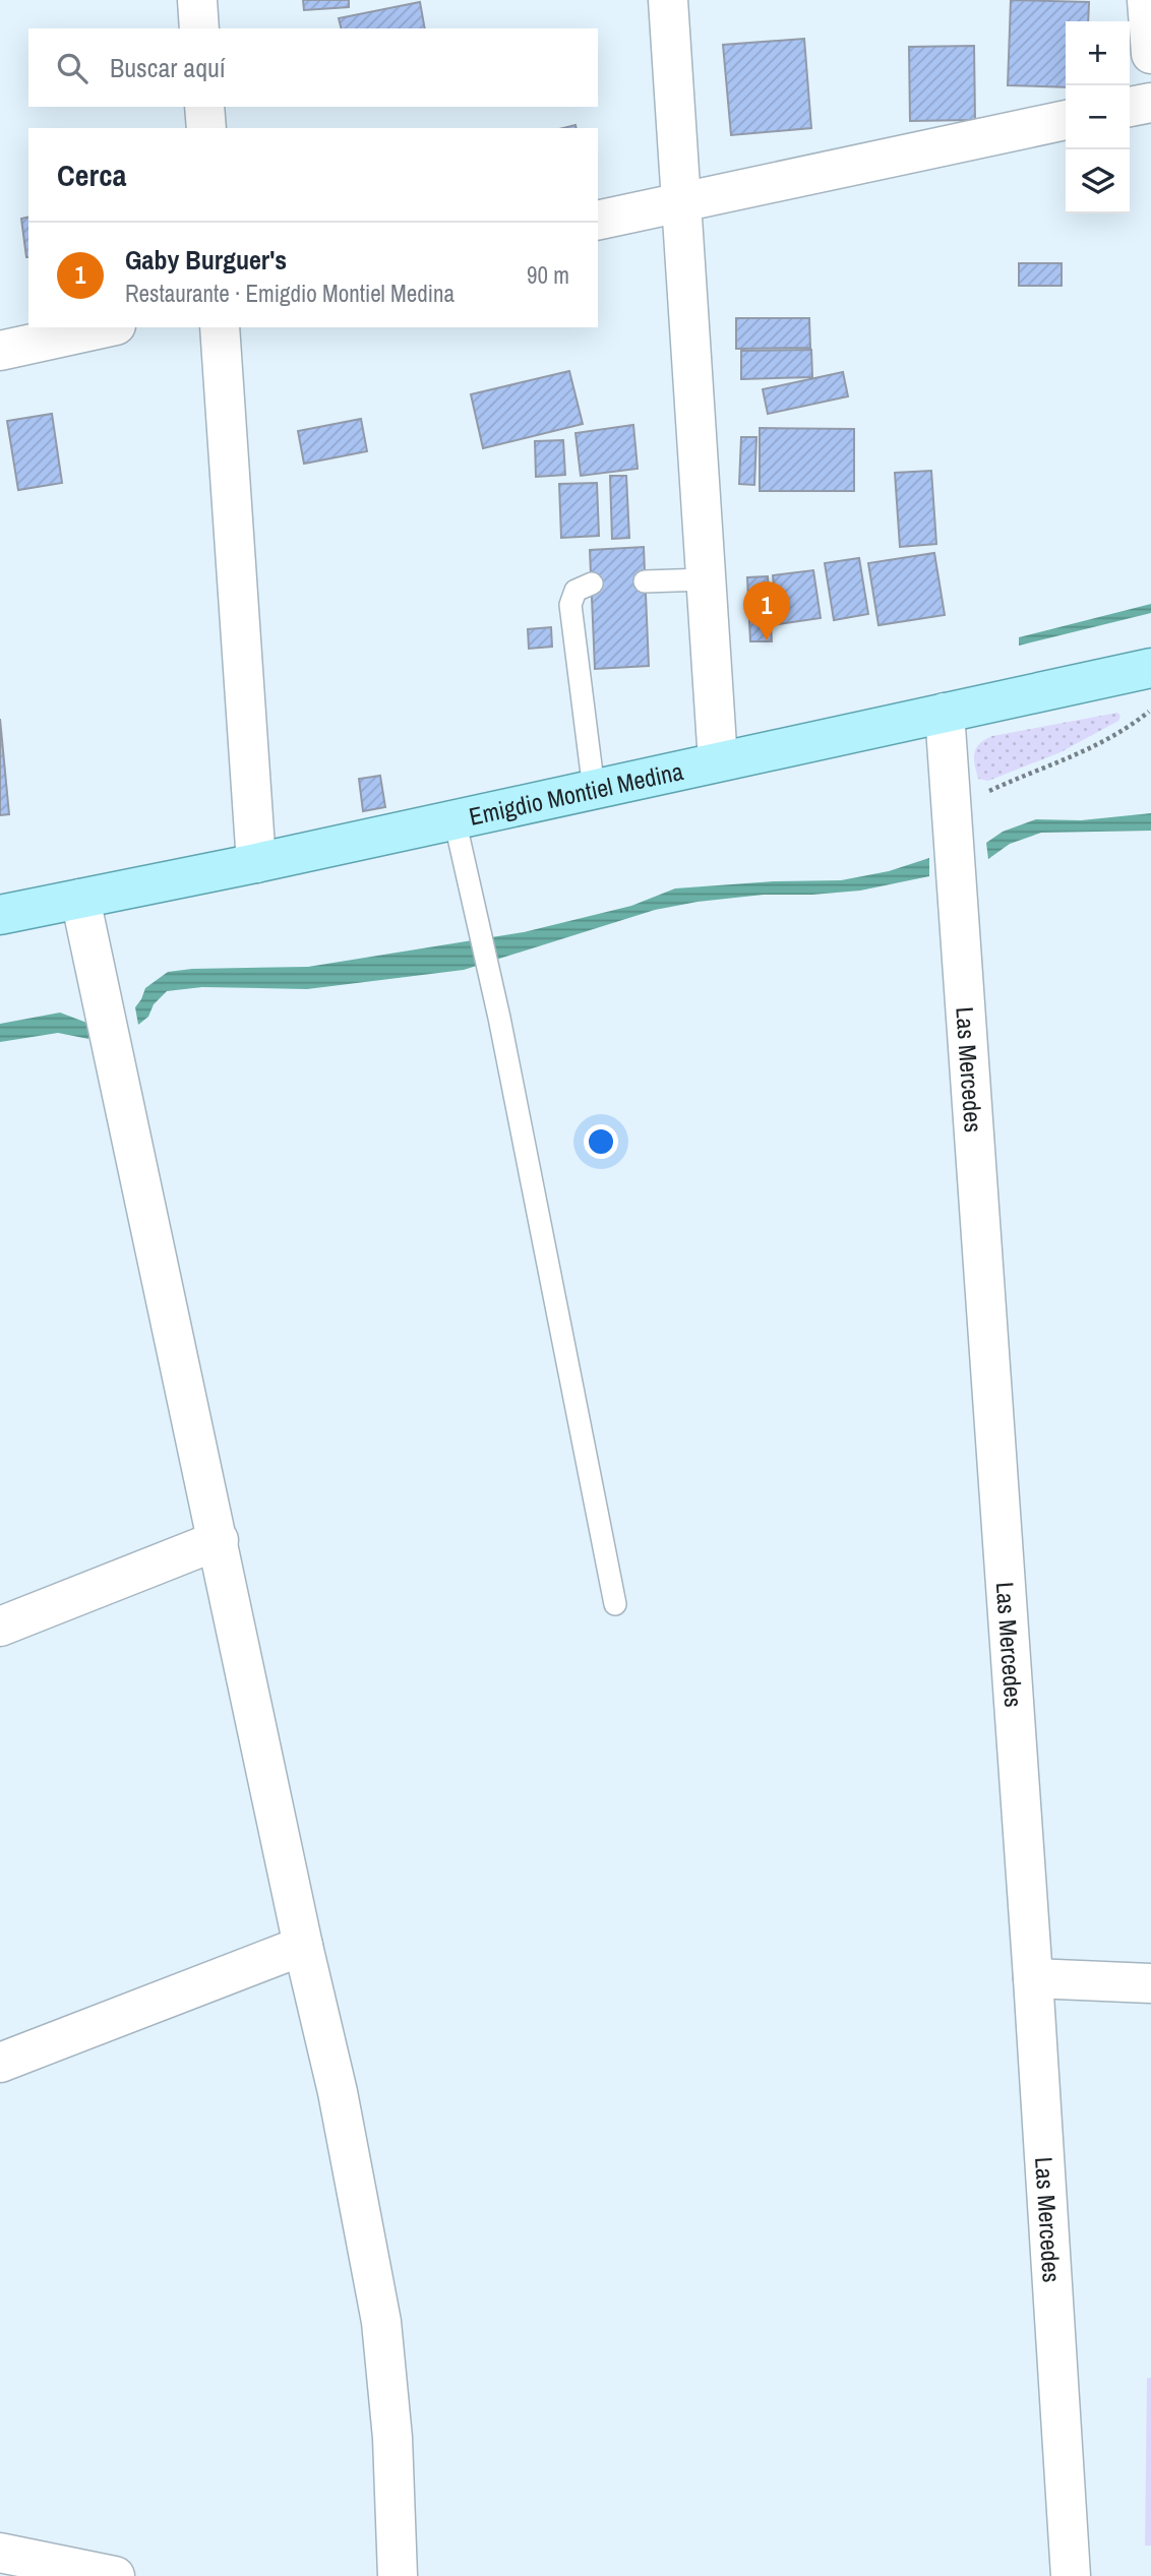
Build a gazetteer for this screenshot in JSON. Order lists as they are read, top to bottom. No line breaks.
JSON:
{"streets":{"main road":["Emigdio Montiel Medina"],"street":["Las Mercedes"]},"crossings":[["Emigdio Montiel Medina","Las Mercedes"]],"page":{"map_buttons":["+","−"],"search":"Buscar aquí","heading":"Cerca","list":[{"mark":"1","name":"Gaby Burguer's","note":"Restaurante · Emigdio Montiel Medina","value":"90 m"}],"pins":"1"}}
